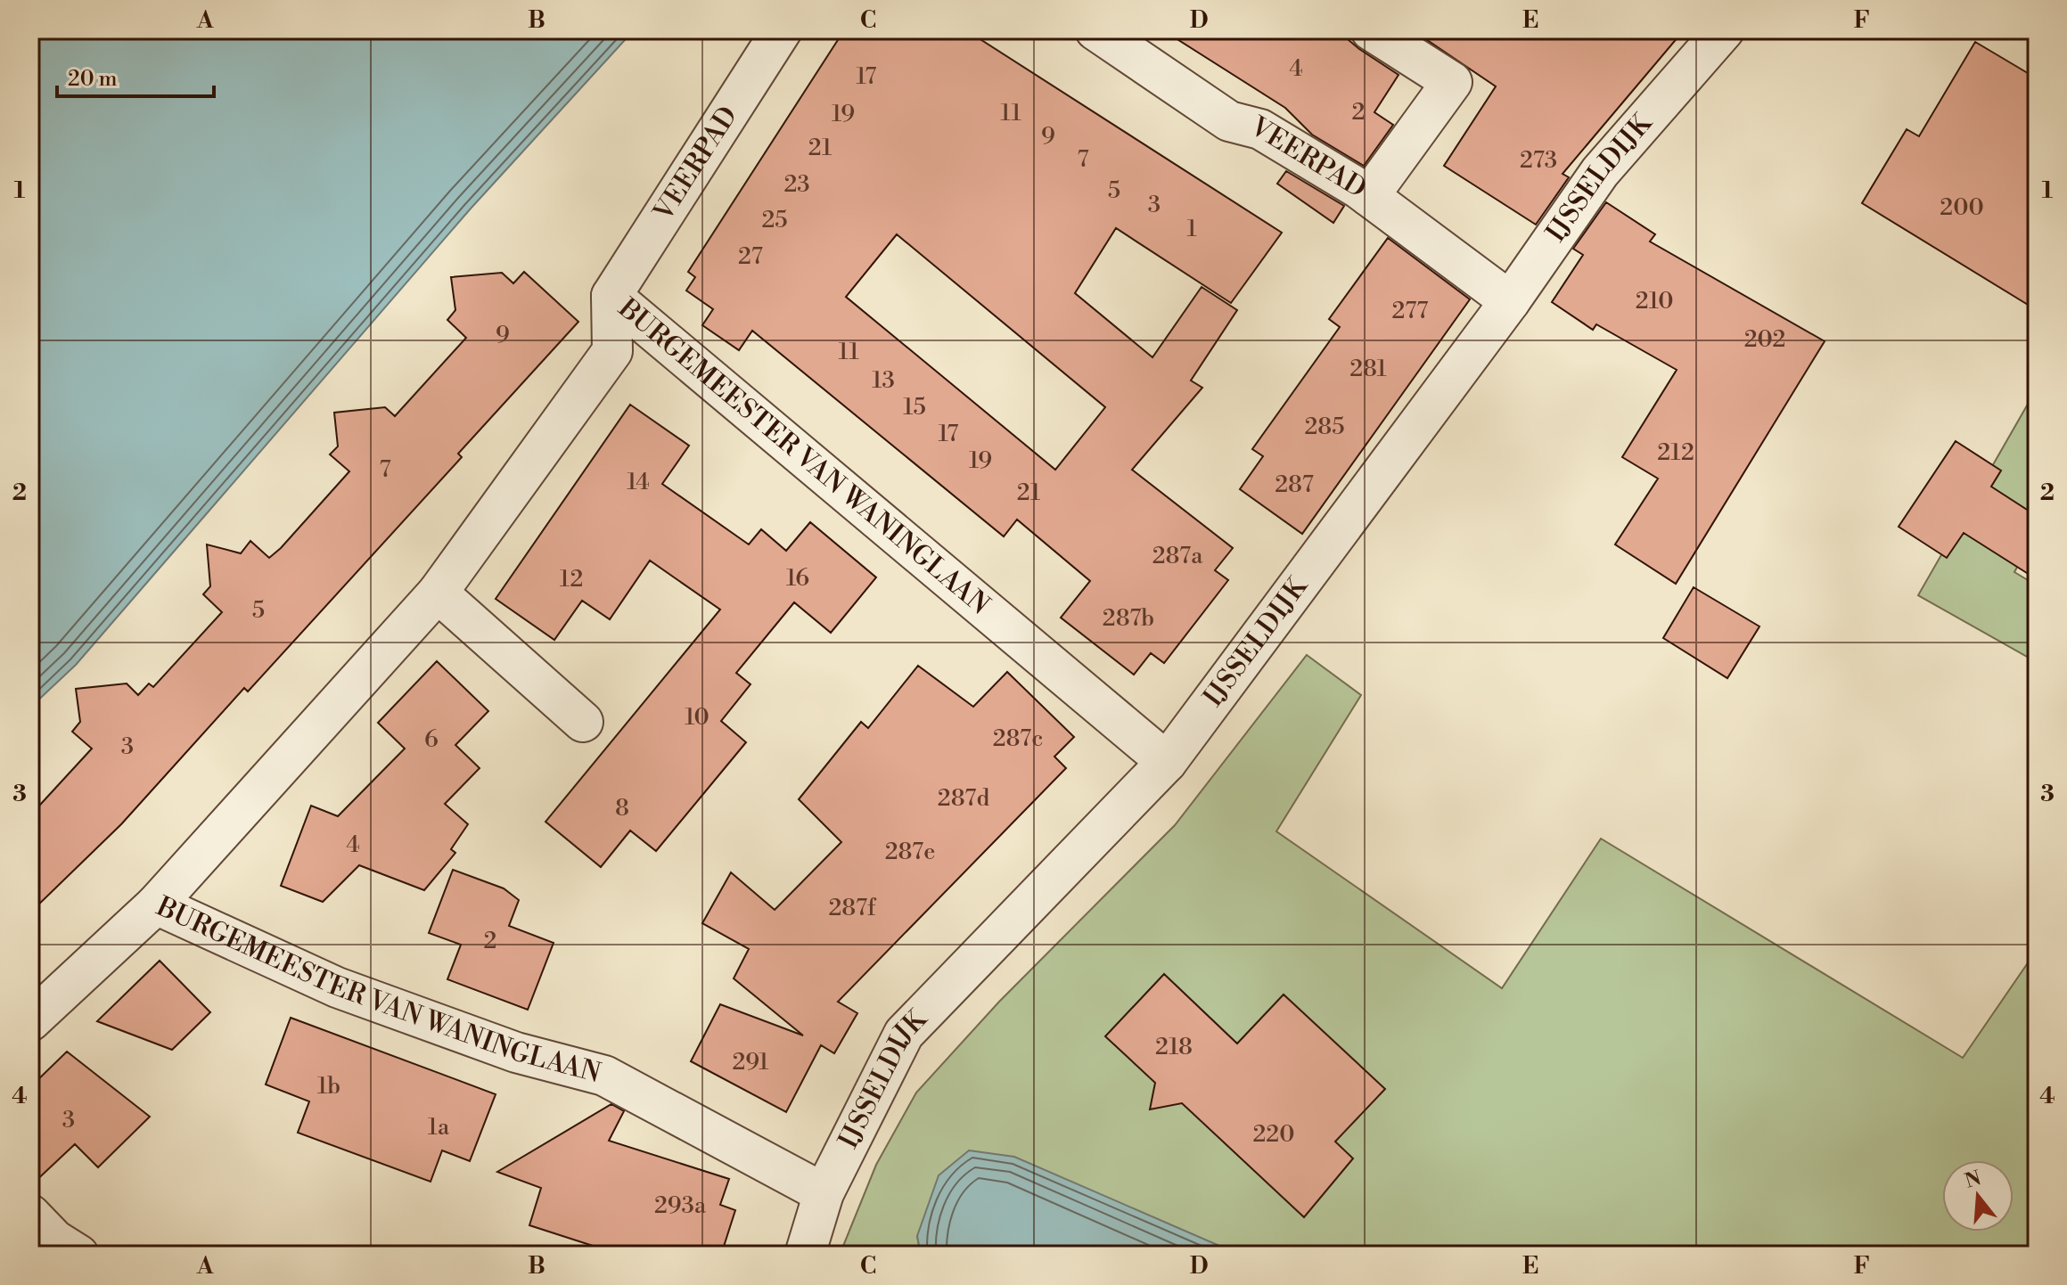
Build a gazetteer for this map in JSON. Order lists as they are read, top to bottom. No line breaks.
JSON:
{"streets":{"street":["VEERPAD","IJSSELDIJK","BURGEMEESTER VAN WANINGLAAN"]},"crossings":[["VEERPAD","IJSSELDIJK"],["VEERPAD","BURGEMEESTER VAN WANINGLAAN"],["IJSSELDIJK","BURGEMEESTER VAN WANINGLAAN"]],"house_numbers":["4","17","2","11","19","9","21","7","273","23","5","3","200","25","1","27","210","277","9","202","11","281","13","15","285","17","212","19","7","14","287","21","287a","16","12","5","287b","10","287c","6","3","287d","8","4","287e","287f","2","218","291","1b","3","1a","220","293a"],"scale_bar":"20 m","north":"top","grid":{"columns":["A","B","C","D","E","F"],"rows":["1","2","3","4"]}}
